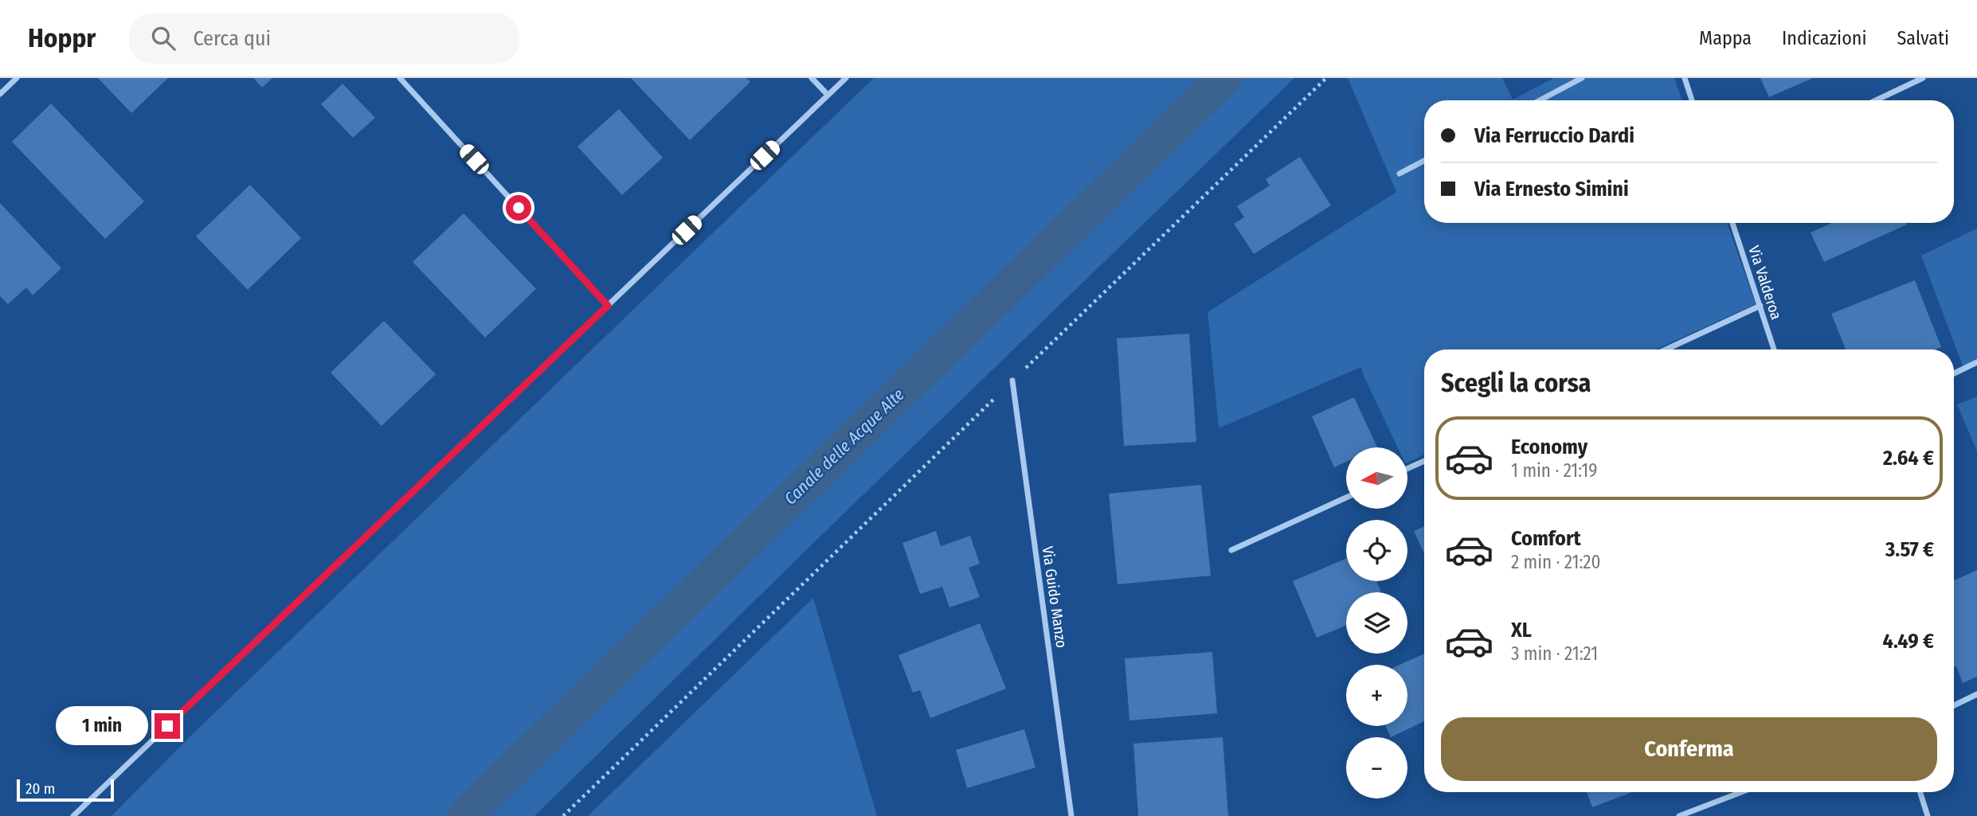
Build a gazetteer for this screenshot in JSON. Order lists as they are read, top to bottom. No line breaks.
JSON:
{"streets":{"street":["Via Valderoa","Via Guido Manzo"]},"water":["Canale delle Acque Alte"],"scale_bar":"20 m","north":"left","page":{"header":"Hoppr","search":"Cerca qui","nav":["Mappa","Indicazioni","Salvati"],"banner":["Via Ferruccio Dardi","Via Ernesto Simini"],"heading":"Scegli la corsa","list":[{"name":"Economy","note":"1 min · 21:19","value":"2.64 €"},{"name":"Comfort","note":"2 min · 21:20","value":"3.57 €"},{"name":"XL","note":"3 min · 21:21","value":"4.49 €"}],"map_buttons":["+","−"],"bubble":"1 min","buttons":"Conferma","scale":"20 m"}}
